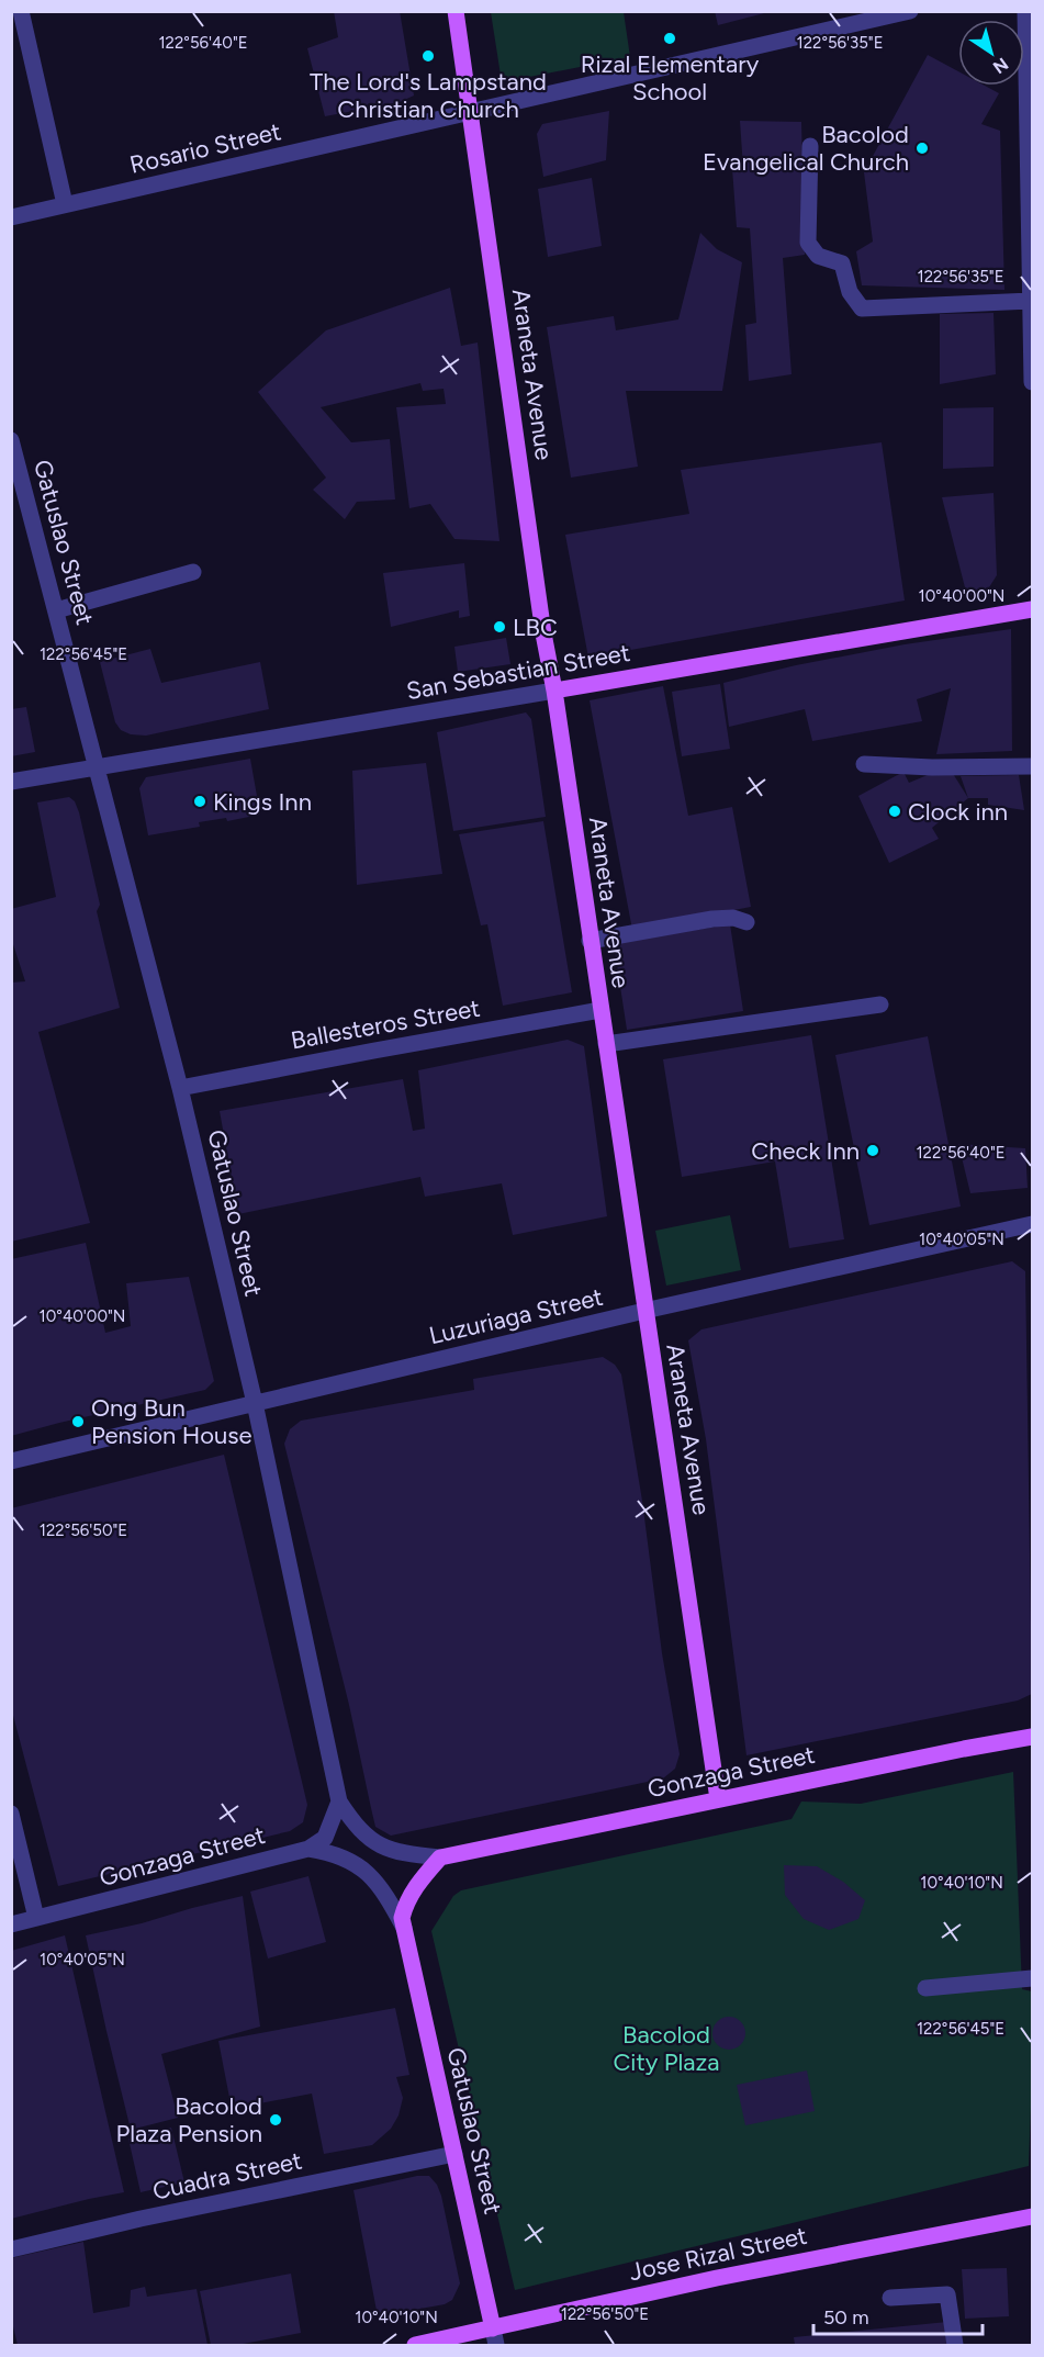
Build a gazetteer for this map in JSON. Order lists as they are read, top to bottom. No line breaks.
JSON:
{"streets":{"main road":["Araneta Avenue","Gatuslao Street","San Sebastian Street","Gonzaga Street","Jose Rizal Street"],"street":["Rosario Street","Ballesteros Street","Luzuriaga Street","Cuadra Street"]},"crossings":[["Rosario Street","Araneta Avenue"],["Araneta Avenue","San Sebastian Street"],["Araneta Avenue","Ballesteros Street"],["Araneta Avenue","Luzuriaga Street"],["Araneta Avenue","Gonzaga Street"],["Gatuslao Street","San Sebastian Street"],["Gatuslao Street","Ballesteros Street"],["Gatuslao Street","Luzuriaga Street"],["Gatuslao Street","Gonzaga Street"],["Gatuslao Street","Cuadra Street"],["Gatuslao Street","Jose Rizal Street"]],"parks":["Bacolod City Plaza"],"places":["Rizal Elementary School","The Lord's Lampstand Christian Church","Bacolod Evangelical Church","LBC","Kings Inn","Clock inn","Check Inn","Ong Bun Pension House","Bacolod Plaza Pension"],"scale_bar":"50 m","north":"bottom right","coordinates":["122°56'40\"E","122°56'35\"E","10°40'00\"N","122°56'45\"E","10°40'05\"N","122°56'50\"E","10°40'10\"N"]}
